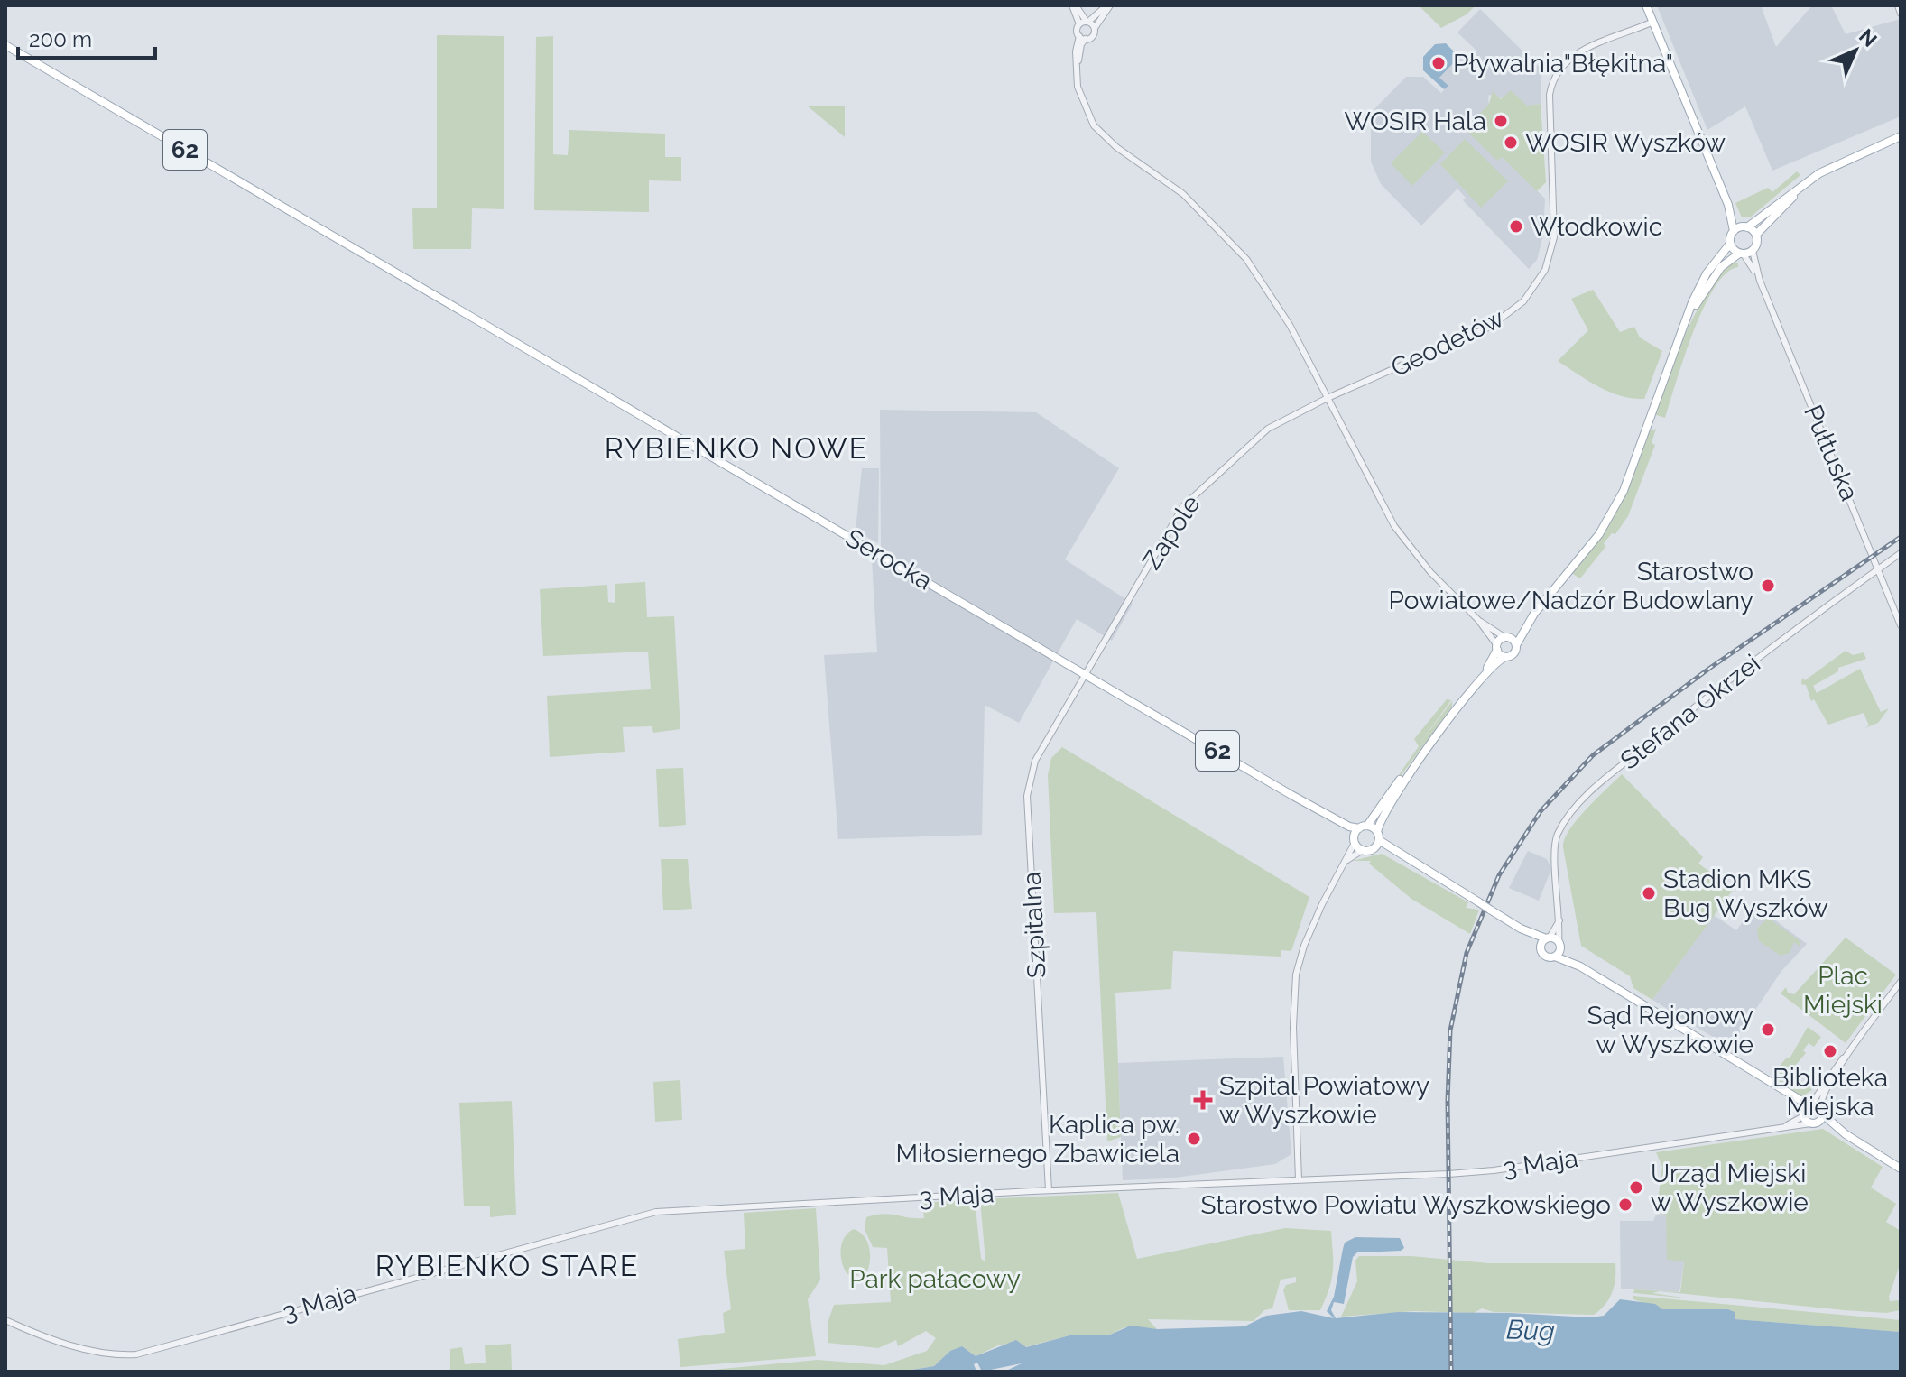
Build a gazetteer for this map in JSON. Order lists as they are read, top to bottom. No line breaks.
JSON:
{"streets":{"main road":["62","Serocka"],"street":["Geodetów","Pułtuska","Zapole","Stefana Okrzei","Szpitalna","3 Maja"]},"crossings":[["62","Serocka"],["62","Stefana Okrzei"],["62","3 Maja"],["Geodetów","Zapole"],["Pułtuska","Stefana Okrzei"],["Zapole","Serocka"],["Zapole","Szpitalna"],["Serocka","Szpitalna"],["Szpitalna","3 Maja"]],"districts":["RYBIENKO NOWE","RYBIENKO STARE"],"water":["Bug"],"parks":["Plac Miejski","Park pałacowy"],"places":{"other":["Pływalnia\"Błękitna\"","WOSIR Hala","WOSIR Wyszków","Włodkowic","Starostwo Powiatowe/Nadzór Budowlany","Stadion MKS Bug Wyszków","Sąd Rejonowy w Wyszkowie","Biblioteka Miejska","Kaplica pw. Miłosiernego Zbawiciela","Urząd Miejski w Wyszkowie","Starostwo Powiatu Wyszkowskiego"],"health":["Szpital Powiatowy w Wyszkowie"]},"scale_bar":"200 m","north":"top right"}
